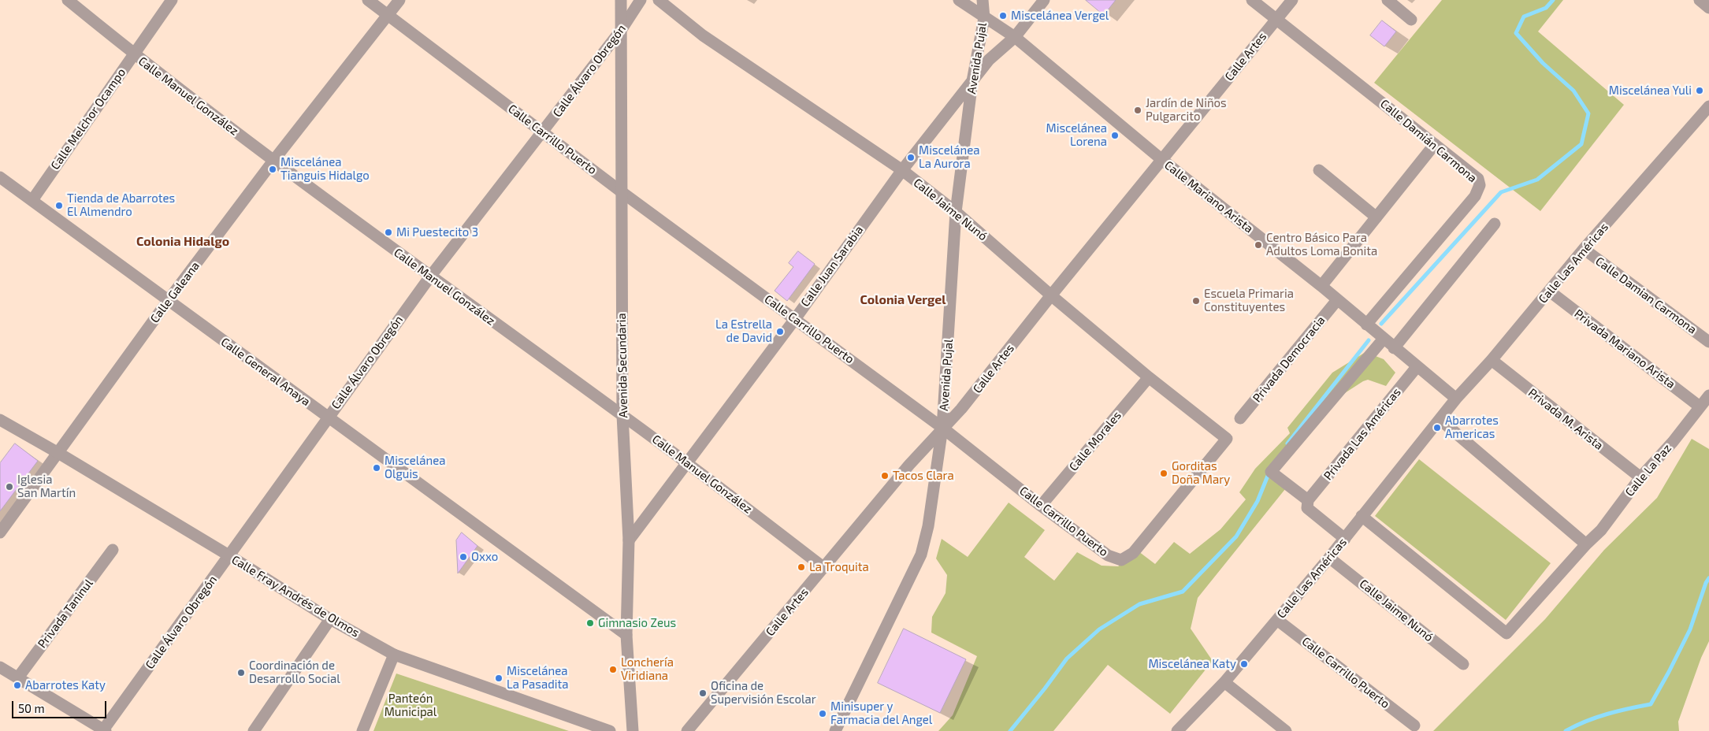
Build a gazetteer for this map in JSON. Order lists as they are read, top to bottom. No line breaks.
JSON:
{"streets":{"street":["Calle Artes","Avenida Pujal","Calle Álvaro Obregón","Calle Manuel González","Calle Melchor Ocampo","Calle Carrillo Puerto","Calle Damián Carmona","Calle Mariano Arista","Calle Jaime Nunó","Calle Las Américas","Calle Juan Sarabia","Calle Galeana","Calle Damian Carmona","Privada Mariano Arista","Privada Democracia","Avenida Secundaria","Calle General Anaya","Privada M. Arista","Privada Las Américas","Calle Morales","Calle La Paz","Calle Fray Andrés de Olmos","Privada Taninul"]},"crossings":[["Calle Artes","Avenida Pujal"],["Calle Artes","Calle Manuel González"],["Calle Artes","Calle Carrillo Puerto"],["Calle Artes","Calle Damián Carmona"],["Calle Artes","Calle Mariano Arista"],["Calle Artes","Calle Jaime Nunó"],["Avenida Pujal","Calle Carrillo Puerto"],["Avenida Pujal","Calle Mariano Arista"],["Avenida Pujal","Calle Jaime Nunó"],["Avenida Pujal","Calle Juan Sarabia"],["Calle Álvaro Obregón","Calle Manuel González"],["Calle Álvaro Obregón","Calle Carrillo Puerto"],["Calle Álvaro Obregón","Avenida Secundaria"],["Calle Álvaro Obregón","Calle General Anaya"],["Calle Álvaro Obregón","Calle Fray Andrés de Olmos"],["Calle Manuel González","Calle Melchor Ocampo"],["Calle Manuel González","Calle Juan Sarabia"],["Calle Manuel González","Calle Galeana"],["Calle Manuel González","Avenida Secundaria"],["Calle Melchor Ocampo","Calle General Anaya"],["Calle Carrillo Puerto","Calle Jaime Nunó"],["Calle Carrillo Puerto","Calle Las Américas"],["Calle Carrillo Puerto","Calle Juan Sarabia"],["Calle Carrillo Puerto","Calle Galeana"],["Calle Carrillo Puerto","Avenida Secundaria"],["Calle Carrillo Puerto","Calle Morales"],["Calle Damián Carmona","Calle Mariano Arista"],["Calle Mariano Arista","Calle Las Américas"],["Calle Mariano Arista","Calle Juan Sarabia"],["Calle Mariano Arista","Privada Democracia"],["Calle Mariano Arista","Privada Las Américas"],["Calle Jaime Nunó","Calle Las Américas"],["Calle Jaime Nunó","Calle Juan Sarabia"],["Calle Jaime Nunó","Calle Morales"],["Calle Las Américas","Calle Damian Carmona"],["Calle Las Américas","Privada Mariano Arista"],["Calle Las Américas","Privada M. Arista"],["Calle Juan Sarabia","Avenida Secundaria"],["Calle Galeana","Calle General Anaya"],["Calle Galeana","Calle Fray Andrés de Olmos"],["Privada Mariano Arista","Calle La Paz"],["Avenida Secundaria","Calle General Anaya"],["Privada M. Arista","Calle La Paz"]],"districts":["Colonia Hidalgo","Colonia Vergel"],"parks":["Panteón Municipal"],"places":["Miscelánea Vergel","Miscelánea Yuli","Jardín de Niños Pulgarcito","Miscelánea Lorena","Miscelánea La Aurora","Miscelánea Tianguis Hidalgo","Tienda de Abarrotes El Almendro","Mi Puestecito 3","Centro Básico Para Adultos Loma Bonita","Escuela Primaria Constituyentes","La Estrella de David","Abarrotes Americas","Miscelánea Olguis","Gorditas Doña Mary","Tacos Clara","Iglesia San Martín","Oxxo","La Troquita","Gimnasio Zeus","Miscelánea Katy","Lonchería Viridiana","Coordinación de Desarrollo Social","Miscelánea La Pasadita","Abarrotes Katy","Oficina de Supervisión Escolar","Minisuper y Farmacia del Angel"],"scale_bar":"50 m"}
